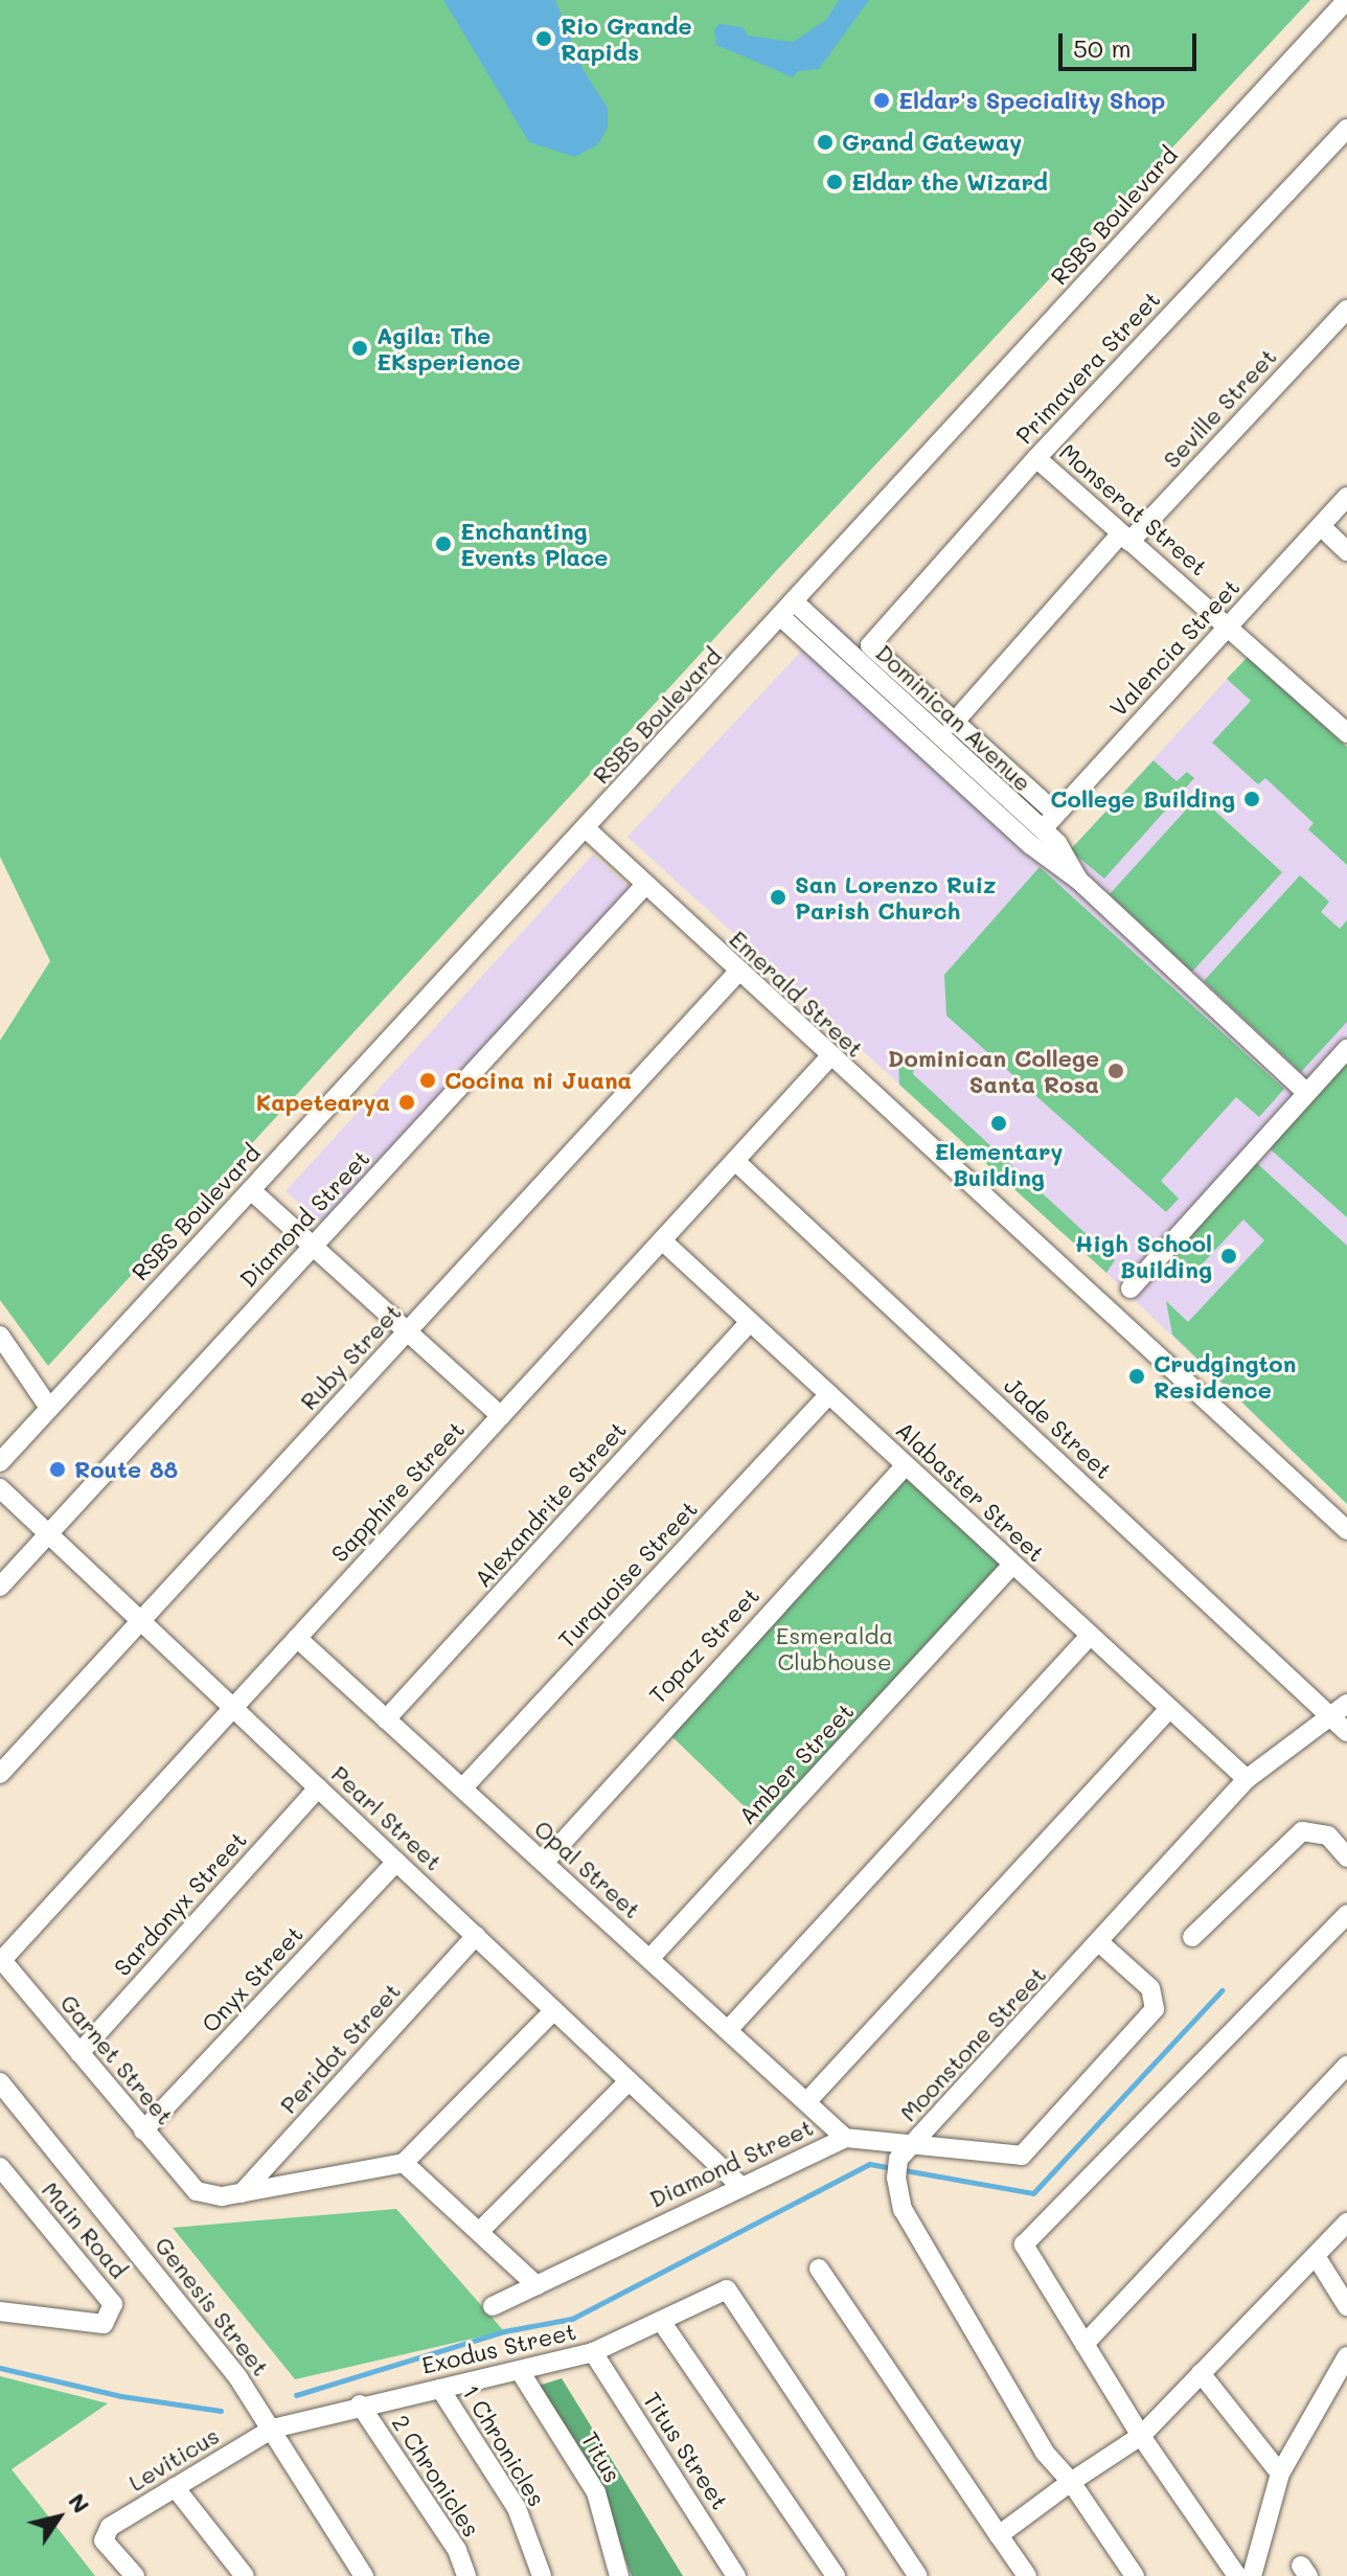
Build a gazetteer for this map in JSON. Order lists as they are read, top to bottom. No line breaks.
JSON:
{"streets":{"street":["RSBS Boulevard","Primavera Street","Seville Street","Monserat Street","Valencia Street","Dominican Avenue","Emerald Street","Diamond Street","Ruby Street","Jade Street","Sapphire Street","Alabaster Street","Alexandrite Street","Turquoise Street","Topaz Street","Amber Street","Pearl Street","Opal Street","Sardonyx Street","Onyx Street","Moonstone Street","Peridot Street","Garnet Street","Main Road","Genesis Street","Exodus Street","1 Chronicles","Titus Street","Titus","Leviticus","2 Chronicles"]},"crossings":[["RSBS Boulevard","Dominican Avenue"],["RSBS Boulevard","Emerald Street"],["Primavera Street","Seville Street"],["Primavera Street","Monserat Street"],["Seville Street","Monserat Street"],["Monserat Street","Valencia Street"],["Valencia Street","Dominican Avenue"],["Emerald Street","Diamond Street"],["Emerald Street","Ruby Street"],["Emerald Street","Sapphire Street"],["Diamond Street","Pearl Street"],["Diamond Street","Opal Street"],["Diamond Street","Moonstone Street"],["Ruby Street","Pearl Street"],["Jade Street","Sapphire Street"],["Jade Street","Moonstone Street"],["Sapphire Street","Alabaster Street"],["Sapphire Street","Pearl Street"],["Sapphire Street","Opal Street"],["Sapphire Street","Garnet Street"],["Alabaster Street","Alexandrite Street"],["Alabaster Street","Turquoise Street"],["Alabaster Street","Topaz Street"],["Alabaster Street","Amber Street"],["Alabaster Street","Moonstone Street"],["Alexandrite Street","Opal Street"],["Turquoise Street","Opal Street"],["Topaz Street","Opal Street"],["Amber Street","Opal Street"],["Pearl Street","Sardonyx Street"],["Pearl Street","Onyx Street"],["Pearl Street","Peridot Street"],["Sardonyx Street","Garnet Street"],["Onyx Street","Garnet Street"],["Peridot Street","Garnet Street"],["Genesis Street","Exodus Street"],["Genesis Street","Leviticus"],["Exodus Street","1 Chronicles"],["Exodus Street","Titus Street"],["Exodus Street","Titus"],["Exodus Street","Leviticus"],["Exodus Street","2 Chronicles"]],"parks":["Esmeralda Clubhouse"],"places":["Rio Grande Rapids","Eldar's Speciality Shop","Grand Gateway","Eldar the Wizard","Agila: The EKsperience","Enchanting Events Place","College Building","San Lorenzo Ruiz Parish Church","Dominican College Santa Rosa","Cocina ni Juana","Kapetearya","Elementary Building","High School Building","Crudgington Residence","Route 88"],"scale_bar":"50 m","north":"top right"}
